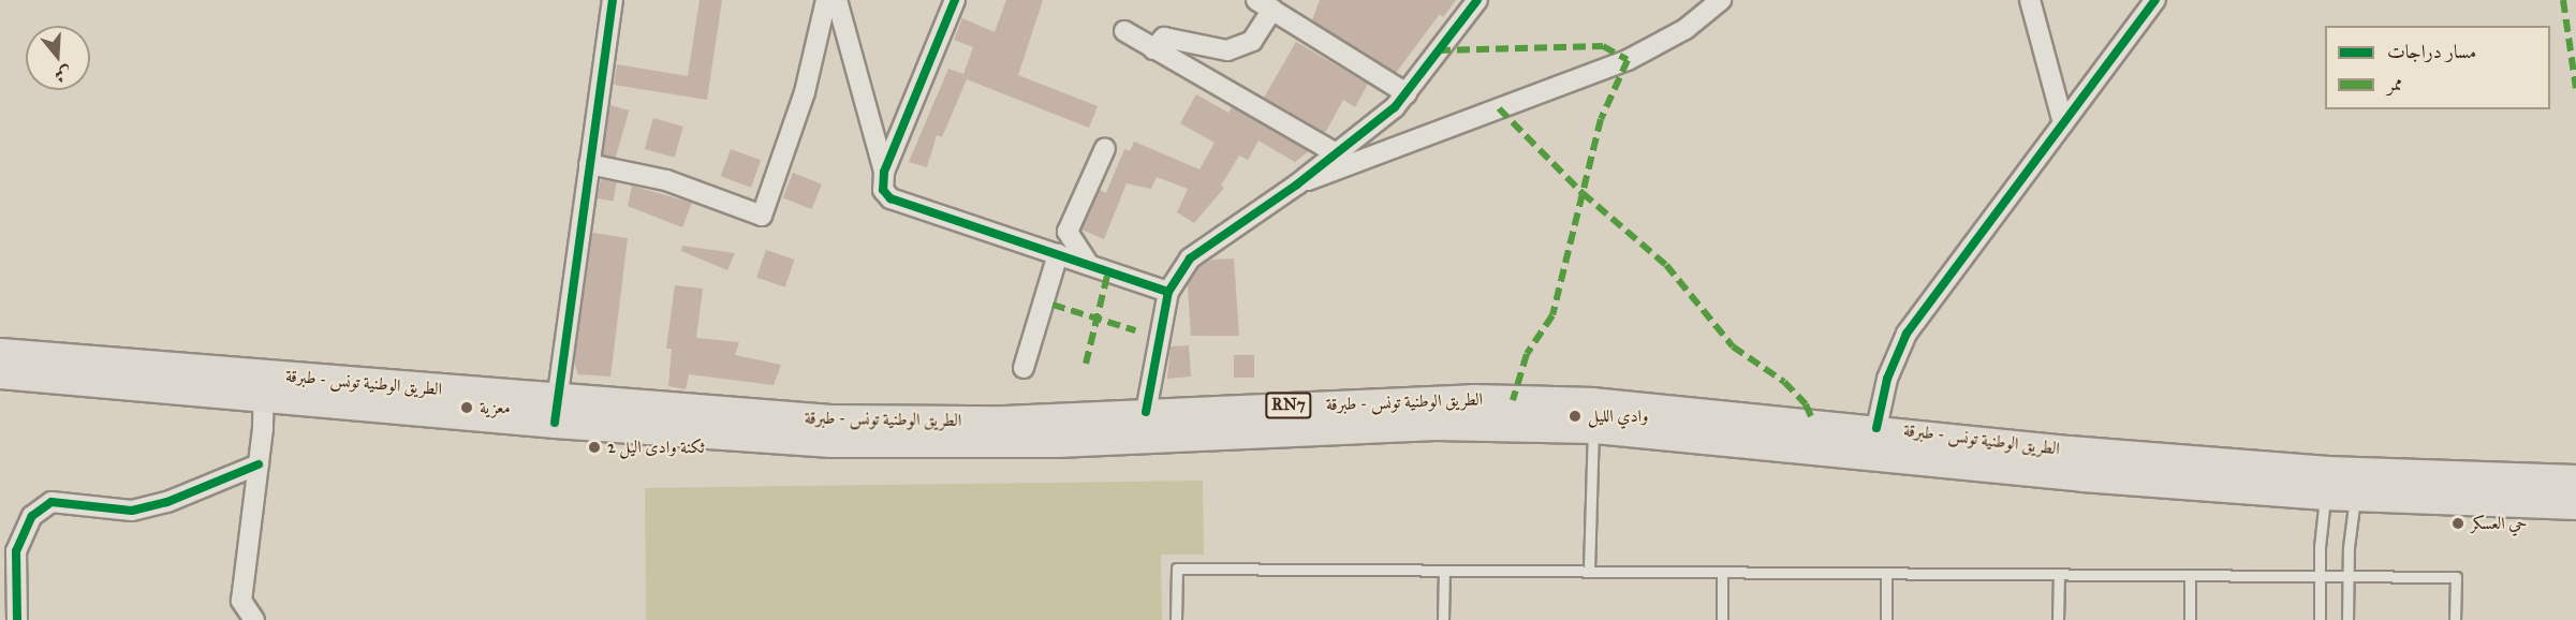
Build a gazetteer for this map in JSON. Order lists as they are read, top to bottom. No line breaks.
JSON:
{"streets":{"main road":["الطريق الوطنية تونس - طبرقة","RN7"]},"places":["معزية","وادي الليل","ثكنة وادى اليل 2","حي العسكر"],"legend":["مسار دراجات","ممر"],"north":"bottom"}
